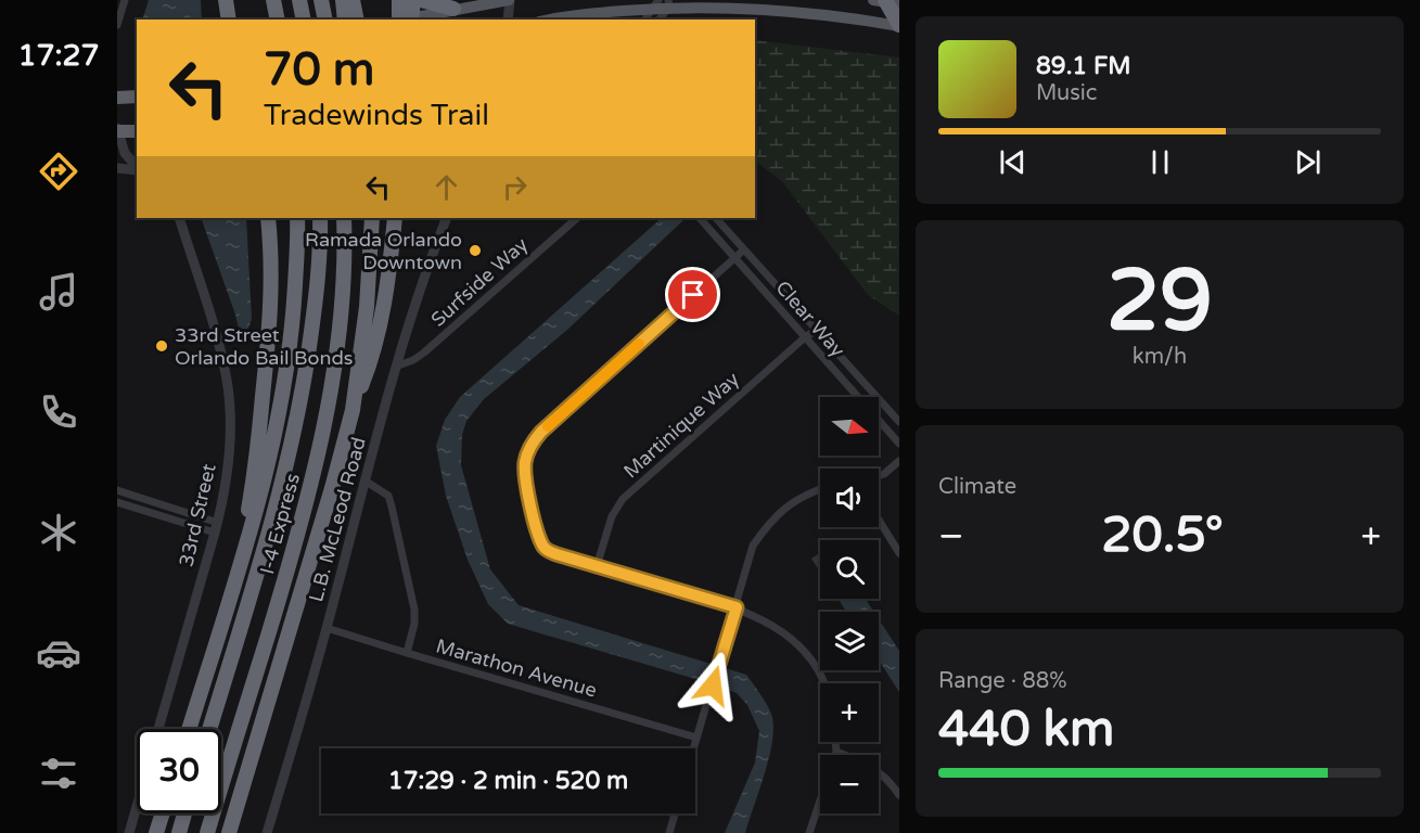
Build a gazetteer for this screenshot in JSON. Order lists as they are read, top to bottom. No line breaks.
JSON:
{"streets":{"highway":["I-4 Express"],"street":["Surfside Way","Clear Way","Martinique Way","33rd Street","L.B. McLeod Road","Marathon Avenue"]},"crossings":[["Surfside Way","L.B. McLeod Road"],["Clear Way","Martinique Way"],["L.B. McLeod Road","Marathon Avenue"]],"places":["Ramada Orlando Downtown","33rd Street Orlando Bail Bonds"],"north":"right","page":{"tabs":"17:27","turn":["70 m","Tradewinds Trail"],"song":["89.1 FM","Music"],"tile":[["29","km/h"],"Climate",["Range · 88%","440 km"]],"map_buttons":["+","−"],"heat":["−","20.5°","+"],"limit":"30","trip":"17:29 · 2 min · 520 m"}}
